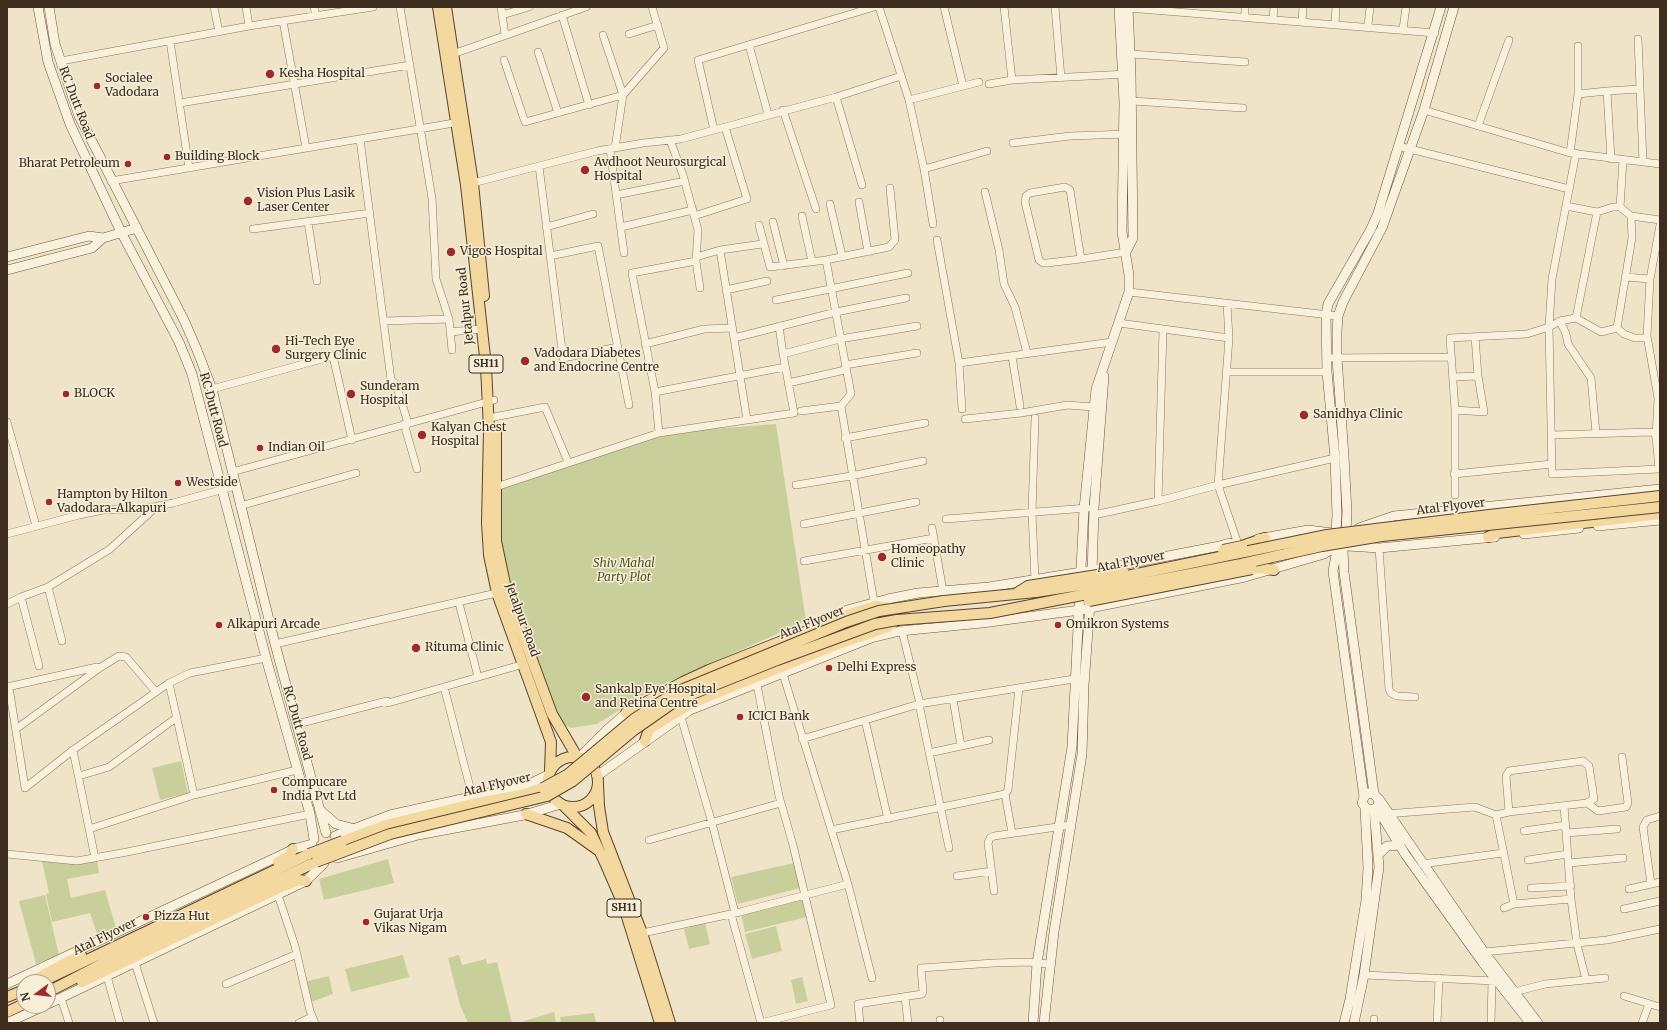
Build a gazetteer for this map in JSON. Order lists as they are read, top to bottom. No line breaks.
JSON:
{"streets":{"main road":["Jetalpur Road","SH11","Atal Flyover"],"street":["RC Dutt Road"]},"crossings":[["RC Dutt Road","Atal Flyover"],["Jetalpur Road","SH11"]],"parks":["Shiv Mahal Party Plot"],"places":["Kesha Hospital","Socialee Vadodara","Building Block","Bharat Petroleum","Avdhoot Neurosurgical Hospital","Vision Plus Lasik Laser Center","Vigos Hospital","Hi-Tech Eye Surgery Clinic","Vadodara Diabetes and Endocrine Centre","BLOCK","Sunderam Hospital","Sanidhya Clinic","Kalyan Chest Hospital","Indian Oil","Westside","Hampton by Hilton Vadodara-Alkapuri","Homeopathy Clinic","Alkapuri Arcade","Omikron Systems","Rituma Clinic","Delhi Express","Sankalp Eye Hospital and Retina Centre","ICICI Bank","Compucare India Pvt Ltd","Pizza Hut","Gujarat Urja Vikas Nigam"],"north":"left"}
